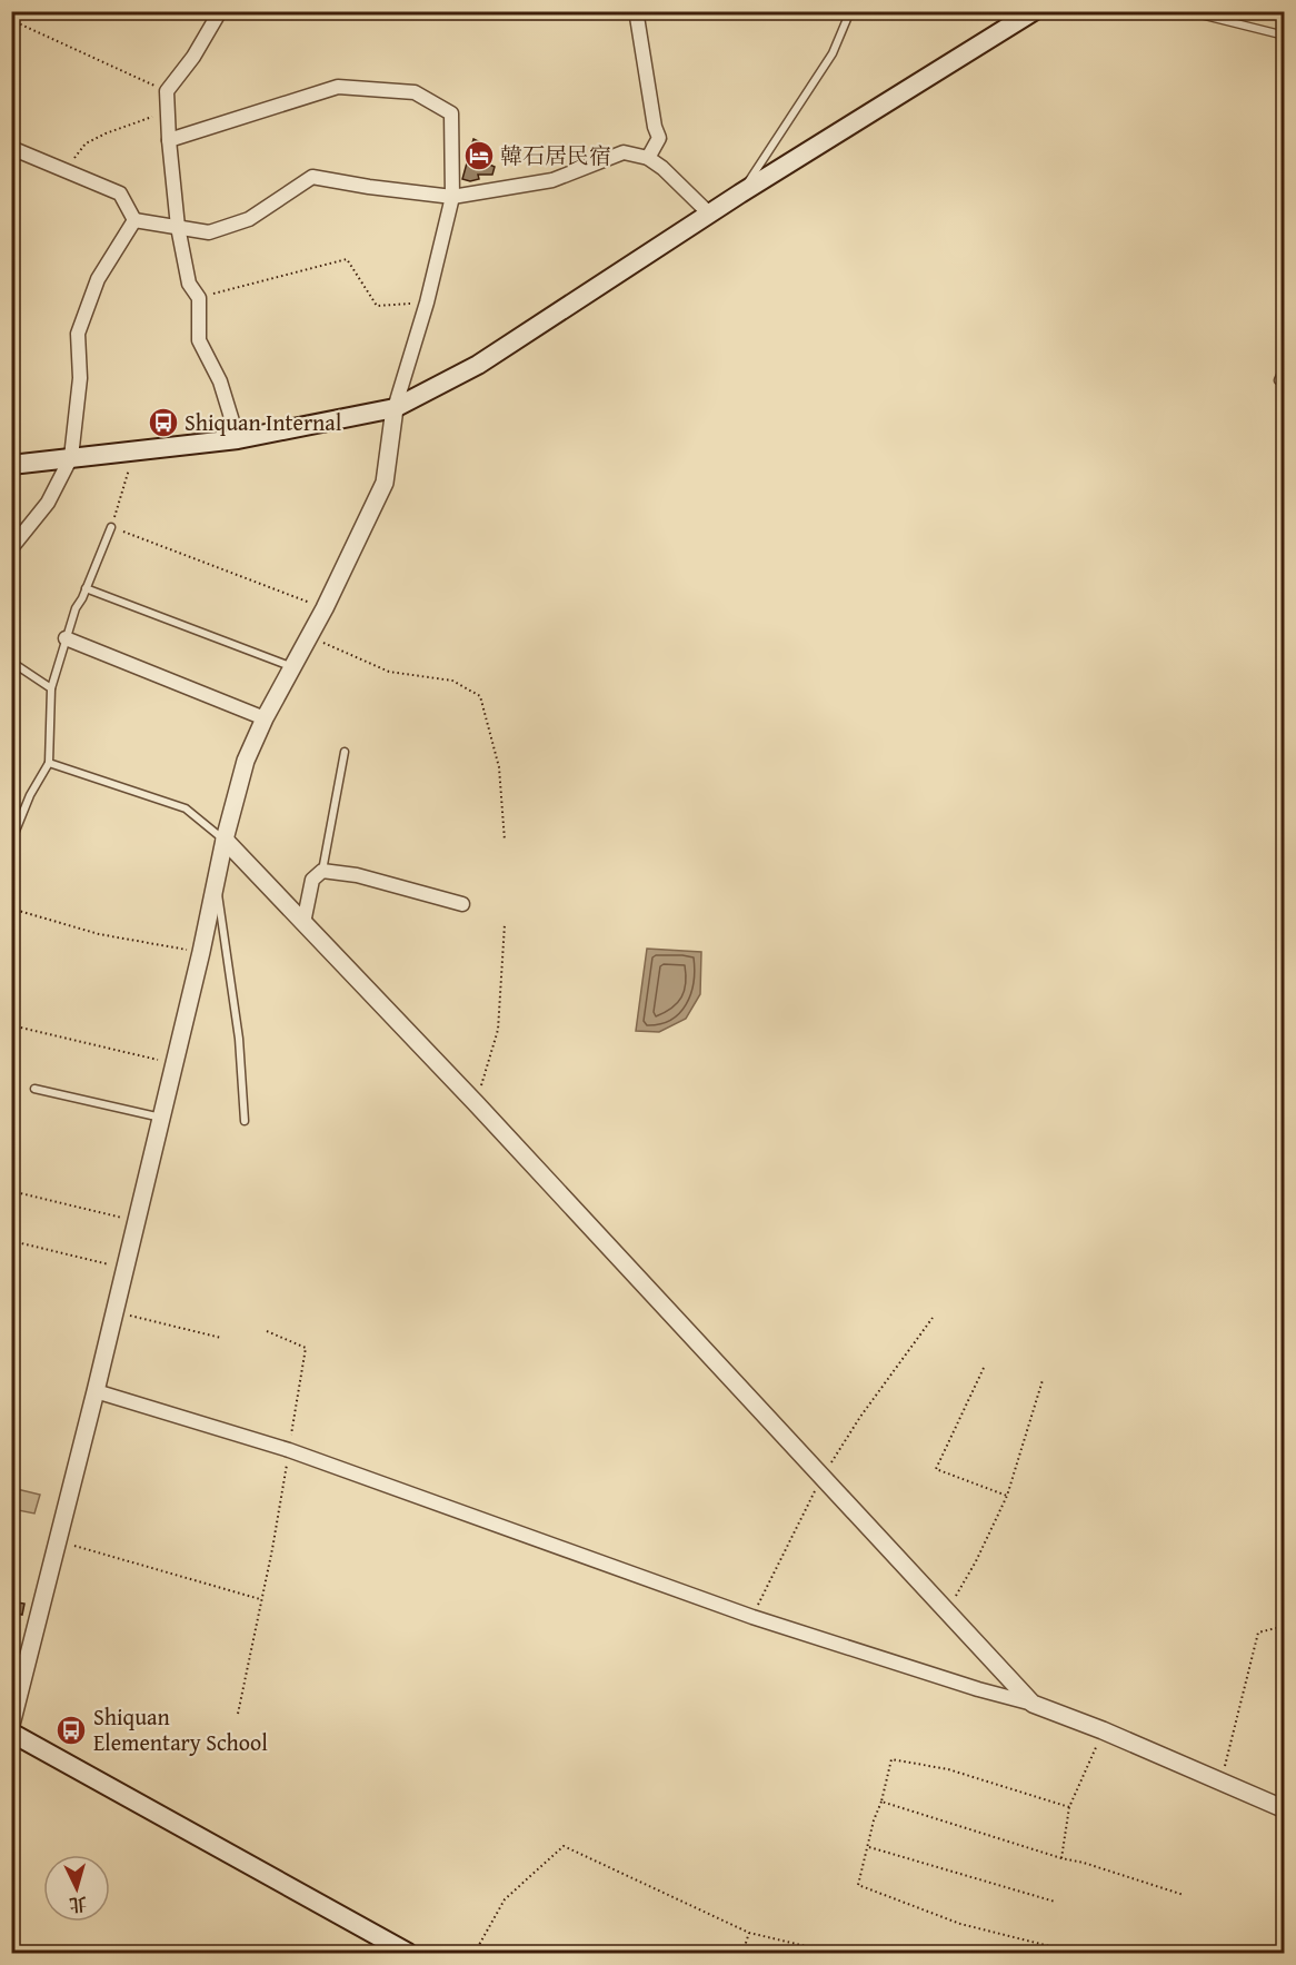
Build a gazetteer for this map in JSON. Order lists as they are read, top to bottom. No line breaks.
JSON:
{"places":{"hotel":["韓石居民宿"],"bus stop":["Shiquan Internal","Shiquan Elementary School"]},"north":"bottom"}
